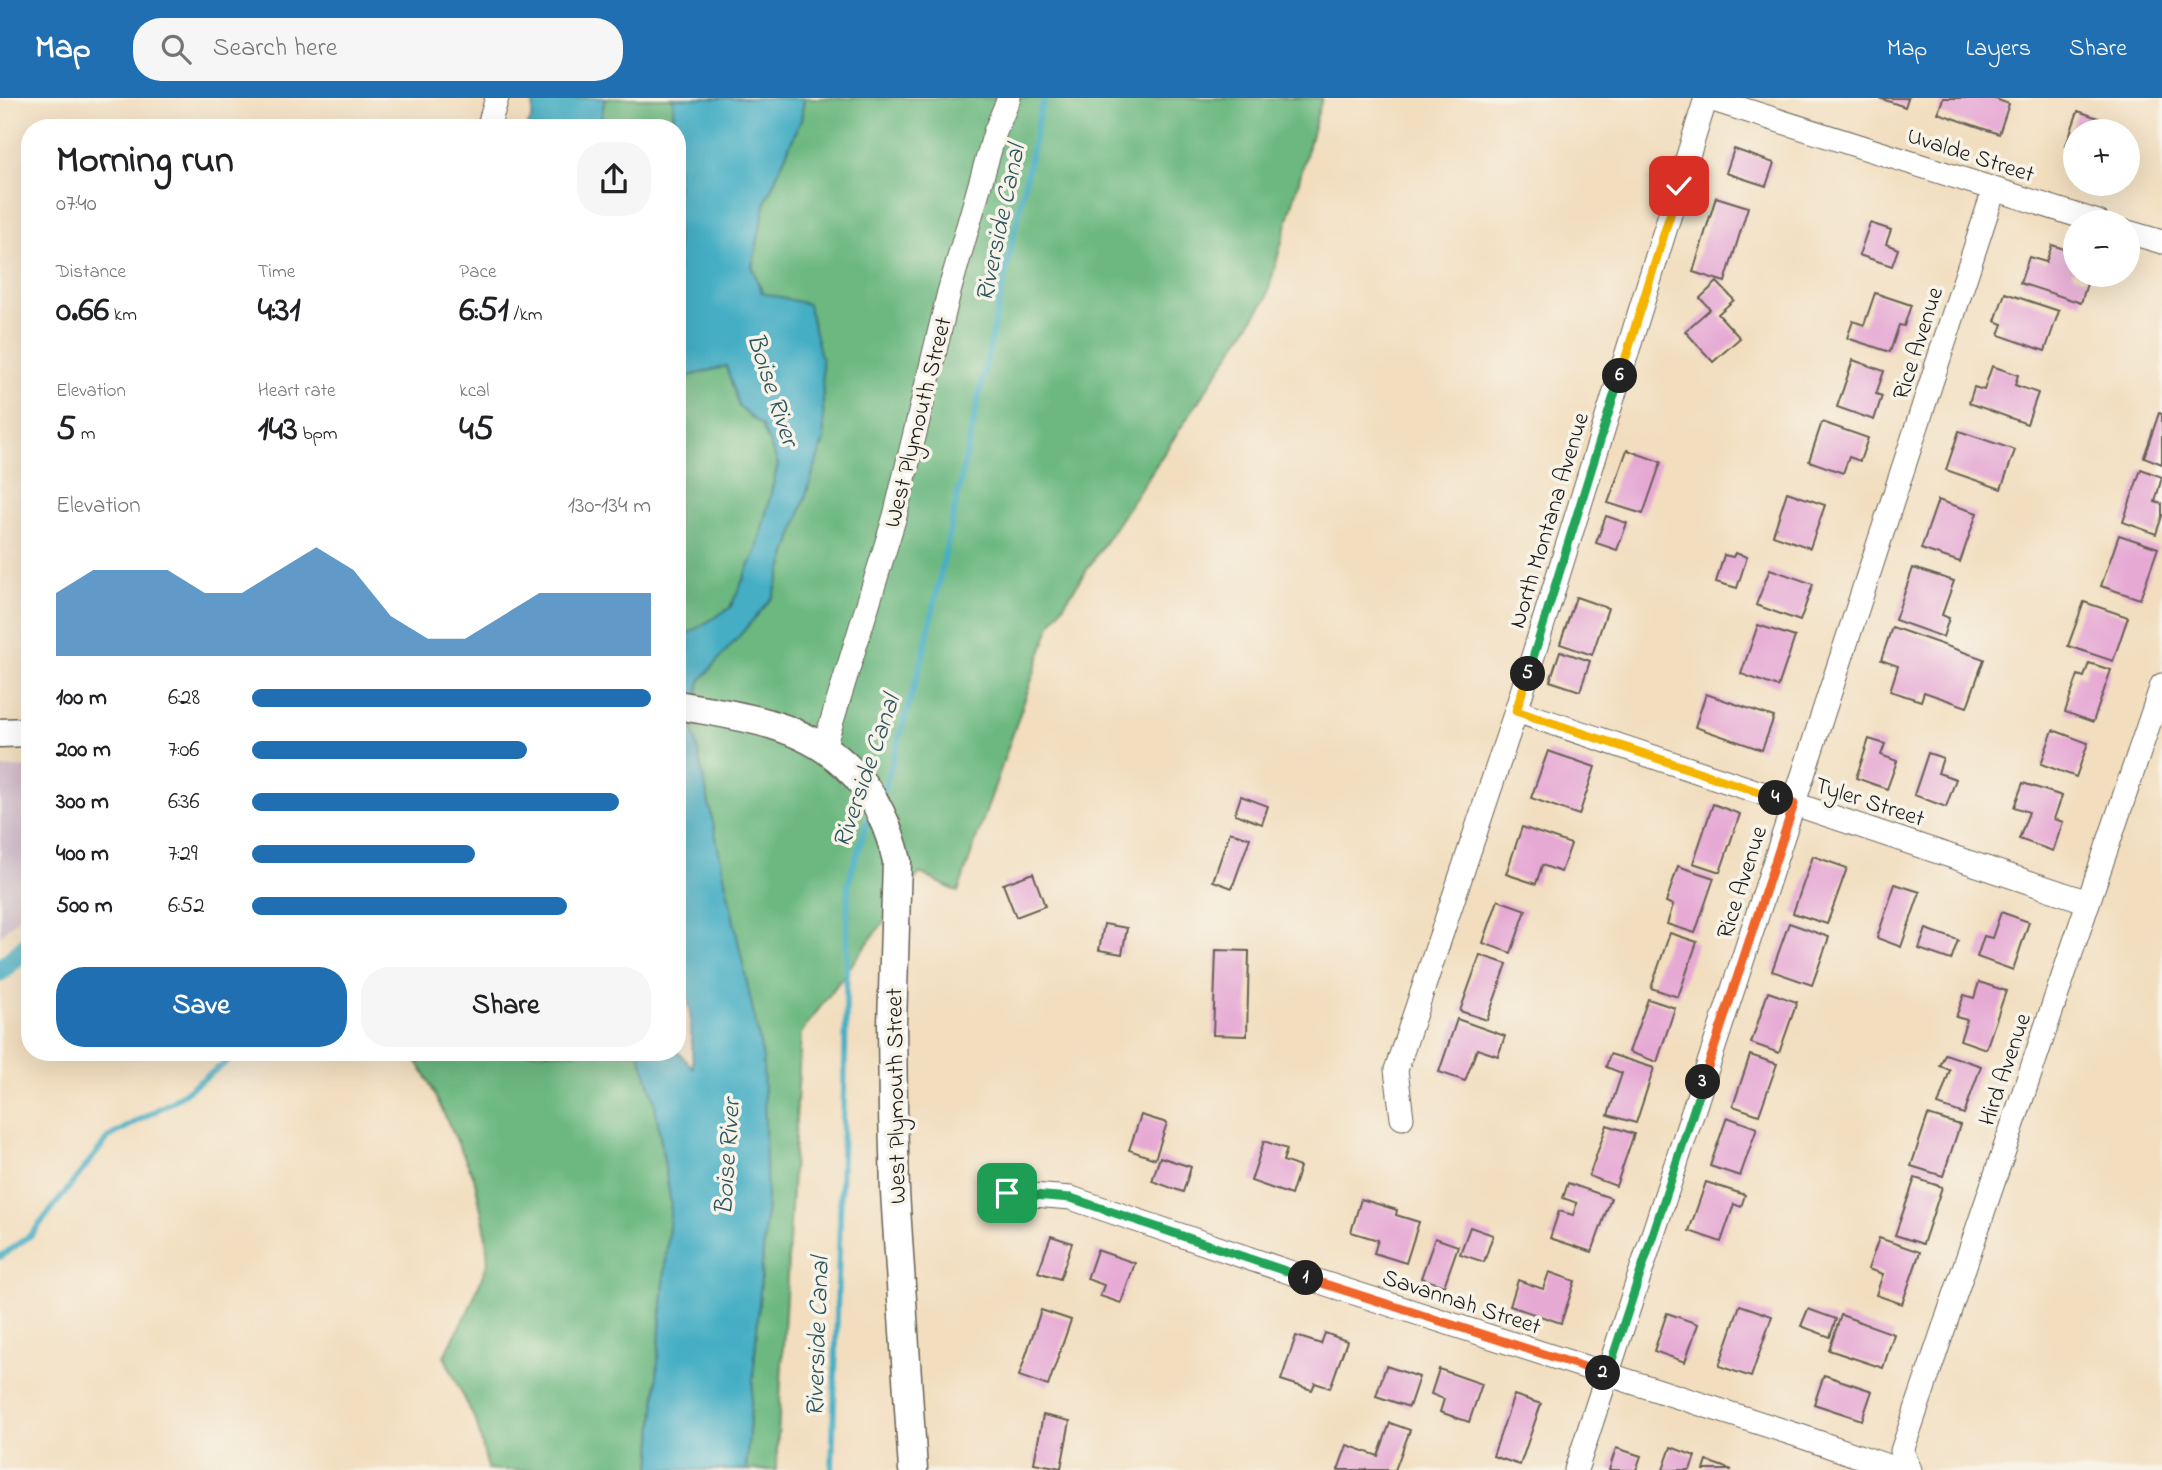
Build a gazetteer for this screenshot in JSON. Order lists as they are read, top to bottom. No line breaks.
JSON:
{"streets":{"street":["Uvalde Street","Rice Avenue","West Plymouth Street","North Montana Avenue","Tyler Street","Hird Avenue","Savannah Street"]},"crossings":[["Uvalde Street","Rice Avenue"],["Uvalde Street","North Montana Avenue"],["Rice Avenue","Tyler Street"],["Rice Avenue","Savannah Street"],["North Montana Avenue","Tyler Street"],["Tyler Street","Hird Avenue"]],"water":["Riverside Canal","Boise River"],"page":{"header":"Map","search":"Search here","nav":["Map","Layers","Share"],"map_buttons":["+","−"],"heading":["Morning run","07:40"],"stats":[["Distance","0.66 km"],["Time","4:31"],["Pace","6:51 /km"],["Elevation","5 m"],["Heart rate","143 bpm"],["kcal","45"]],"pins":["6","5","4","3","1","2"],"chart":["Elevation","130–134 m"],"list":[{"name":"100 m","note":"6:28"},{"name":"200 m","note":"7:06"},{"name":"300 m","note":"6:36"},{"name":"400 m","note":"7:29"},{"name":"500 m","note":"6:52"}],"buttons":["Save","Share"]}}
